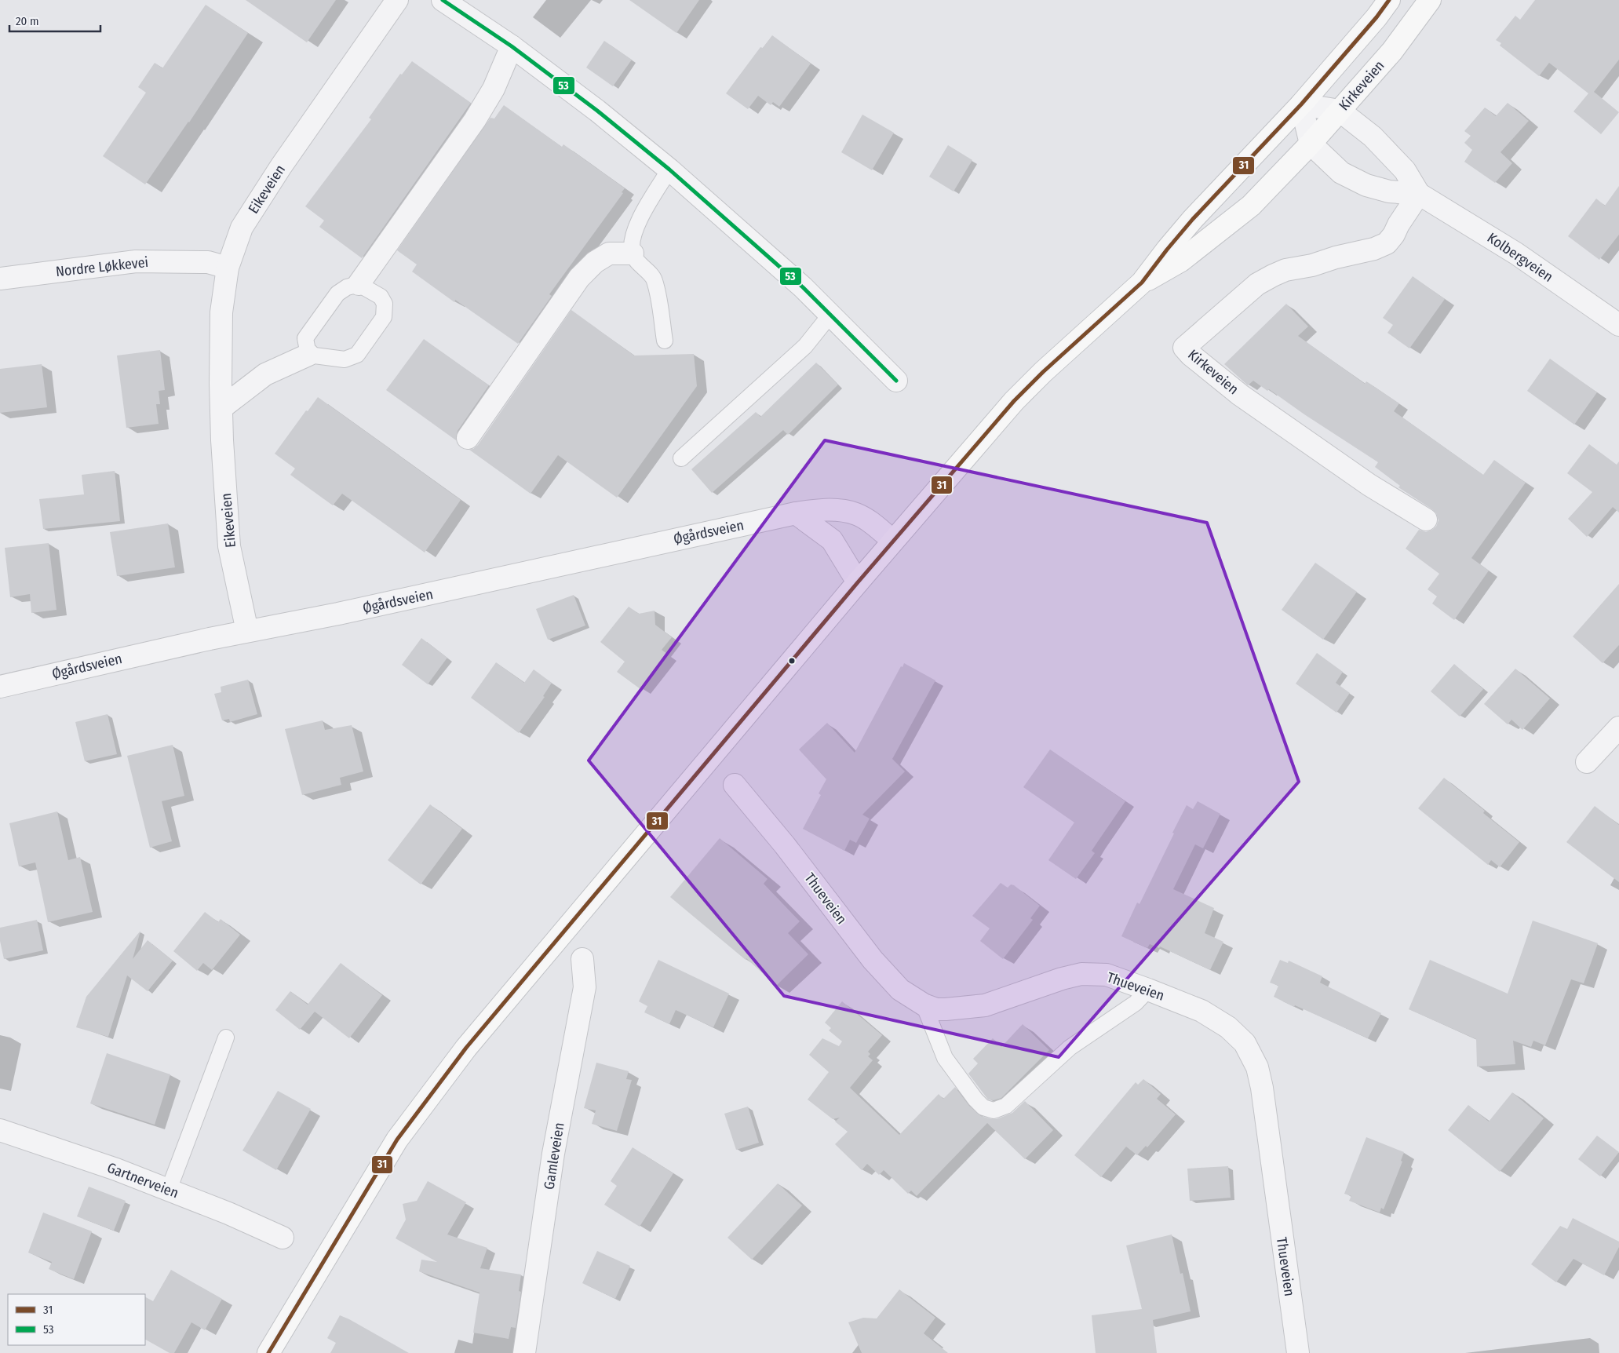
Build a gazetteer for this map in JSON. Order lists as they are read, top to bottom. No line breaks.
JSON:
{"streets":{"main road":["Kirkeveien"],"street":["Eikeveien","Kolbergveien","Nordre Løkkevei","Øgårdsveien","Thueveien","Gamleveien","Gartnerveien"]},"crossings":[["Kirkeveien","Kolbergveien"],["Kirkeveien","Øgårdsveien"],["Eikeveien","Nordre Løkkevei"],["Eikeveien","Øgårdsveien"]],"lines":["transit line 31","transit line 53"],"legend":["31","53"],"scale_bar":"20 m"}
